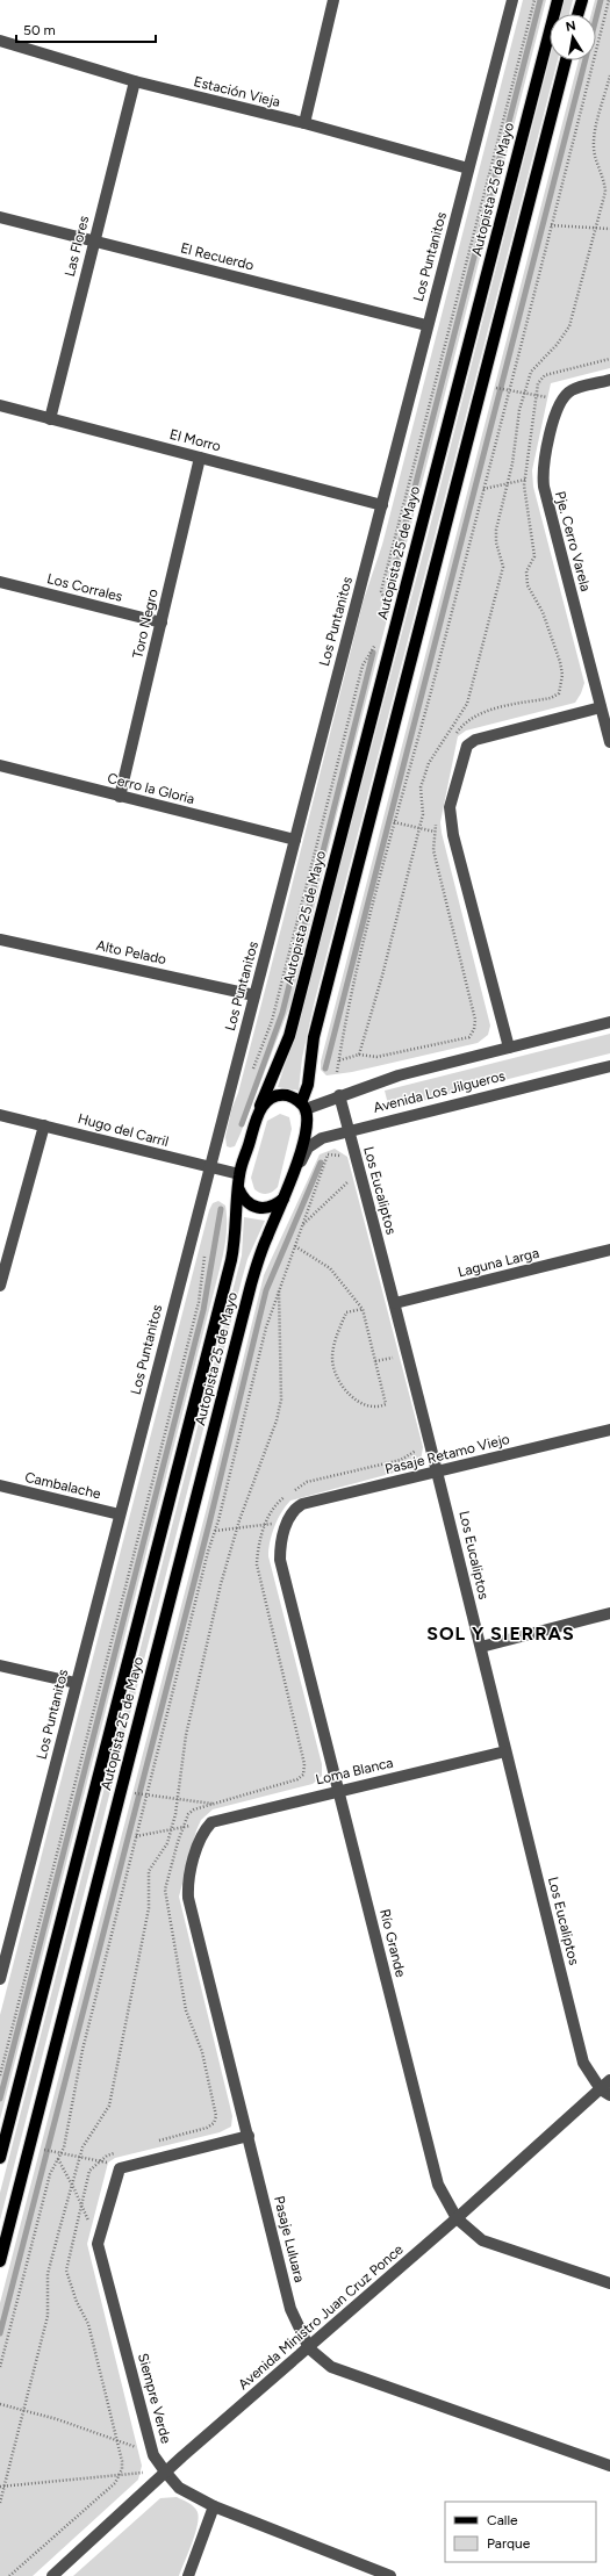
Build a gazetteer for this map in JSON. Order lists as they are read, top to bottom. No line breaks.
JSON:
{"streets":{"main road":["Autopista 25 de Mayo"],"street":["Estación Vieja","Las Flores","El Recuerdo","Los Puntanitos","El Morro","Pje. Cerro Varela","Los Corrales","Toro Negro","Cerro la Gloria","Alto Pelado","Avenida Los Jilgueros","Hugo del Carril","Los Eucaliptos","Laguna Larga","Pasaje Retamo Viejo","Cambalache","Loma Blanca","Río Grande","Pasaje Luluara","Avenida Ministro Juan Cruz Ponce","Siempre Verde"]},"crossings":[["Estación Vieja","Las Flores"],["Estación Vieja","Los Puntanitos"],["Autopista 25 de Mayo","Avenida Los Jilgueros"],["Autopista 25 de Mayo","Hugo del Carril"],["Las Flores","El Recuerdo"],["Las Flores","El Morro"],["El Recuerdo","Los Puntanitos"],["Los Puntanitos","El Morro"],["Los Puntanitos","Cerro la Gloria"],["Los Puntanitos","Alto Pelado"],["Los Puntanitos","Hugo del Carril"],["Los Puntanitos","Cambalache"],["El Morro","Toro Negro"],["Los Corrales","Toro Negro"],["Toro Negro","Cerro la Gloria"],["Avenida Los Jilgueros","Los Eucaliptos"],["Los Eucaliptos","Laguna Larga"],["Los Eucaliptos","Pasaje Retamo Viejo"],["Los Eucaliptos","Loma Blanca"],["Los Eucaliptos","Avenida Ministro Juan Cruz Ponce"],["Pasaje Retamo Viejo","Río Grande"],["Loma Blanca","Río Grande"],["Loma Blanca","Pasaje Luluara"],["Río Grande","Avenida Ministro Juan Cruz Ponce"],["Pasaje Luluara","Avenida Ministro Juan Cruz Ponce"],["Avenida Ministro Juan Cruz Ponce","Siempre Verde"]],"districts":["SOL Y SIERRAS"],"legend":["Calle","Parque"],"scale_bar":"50 m","north":"top"}
